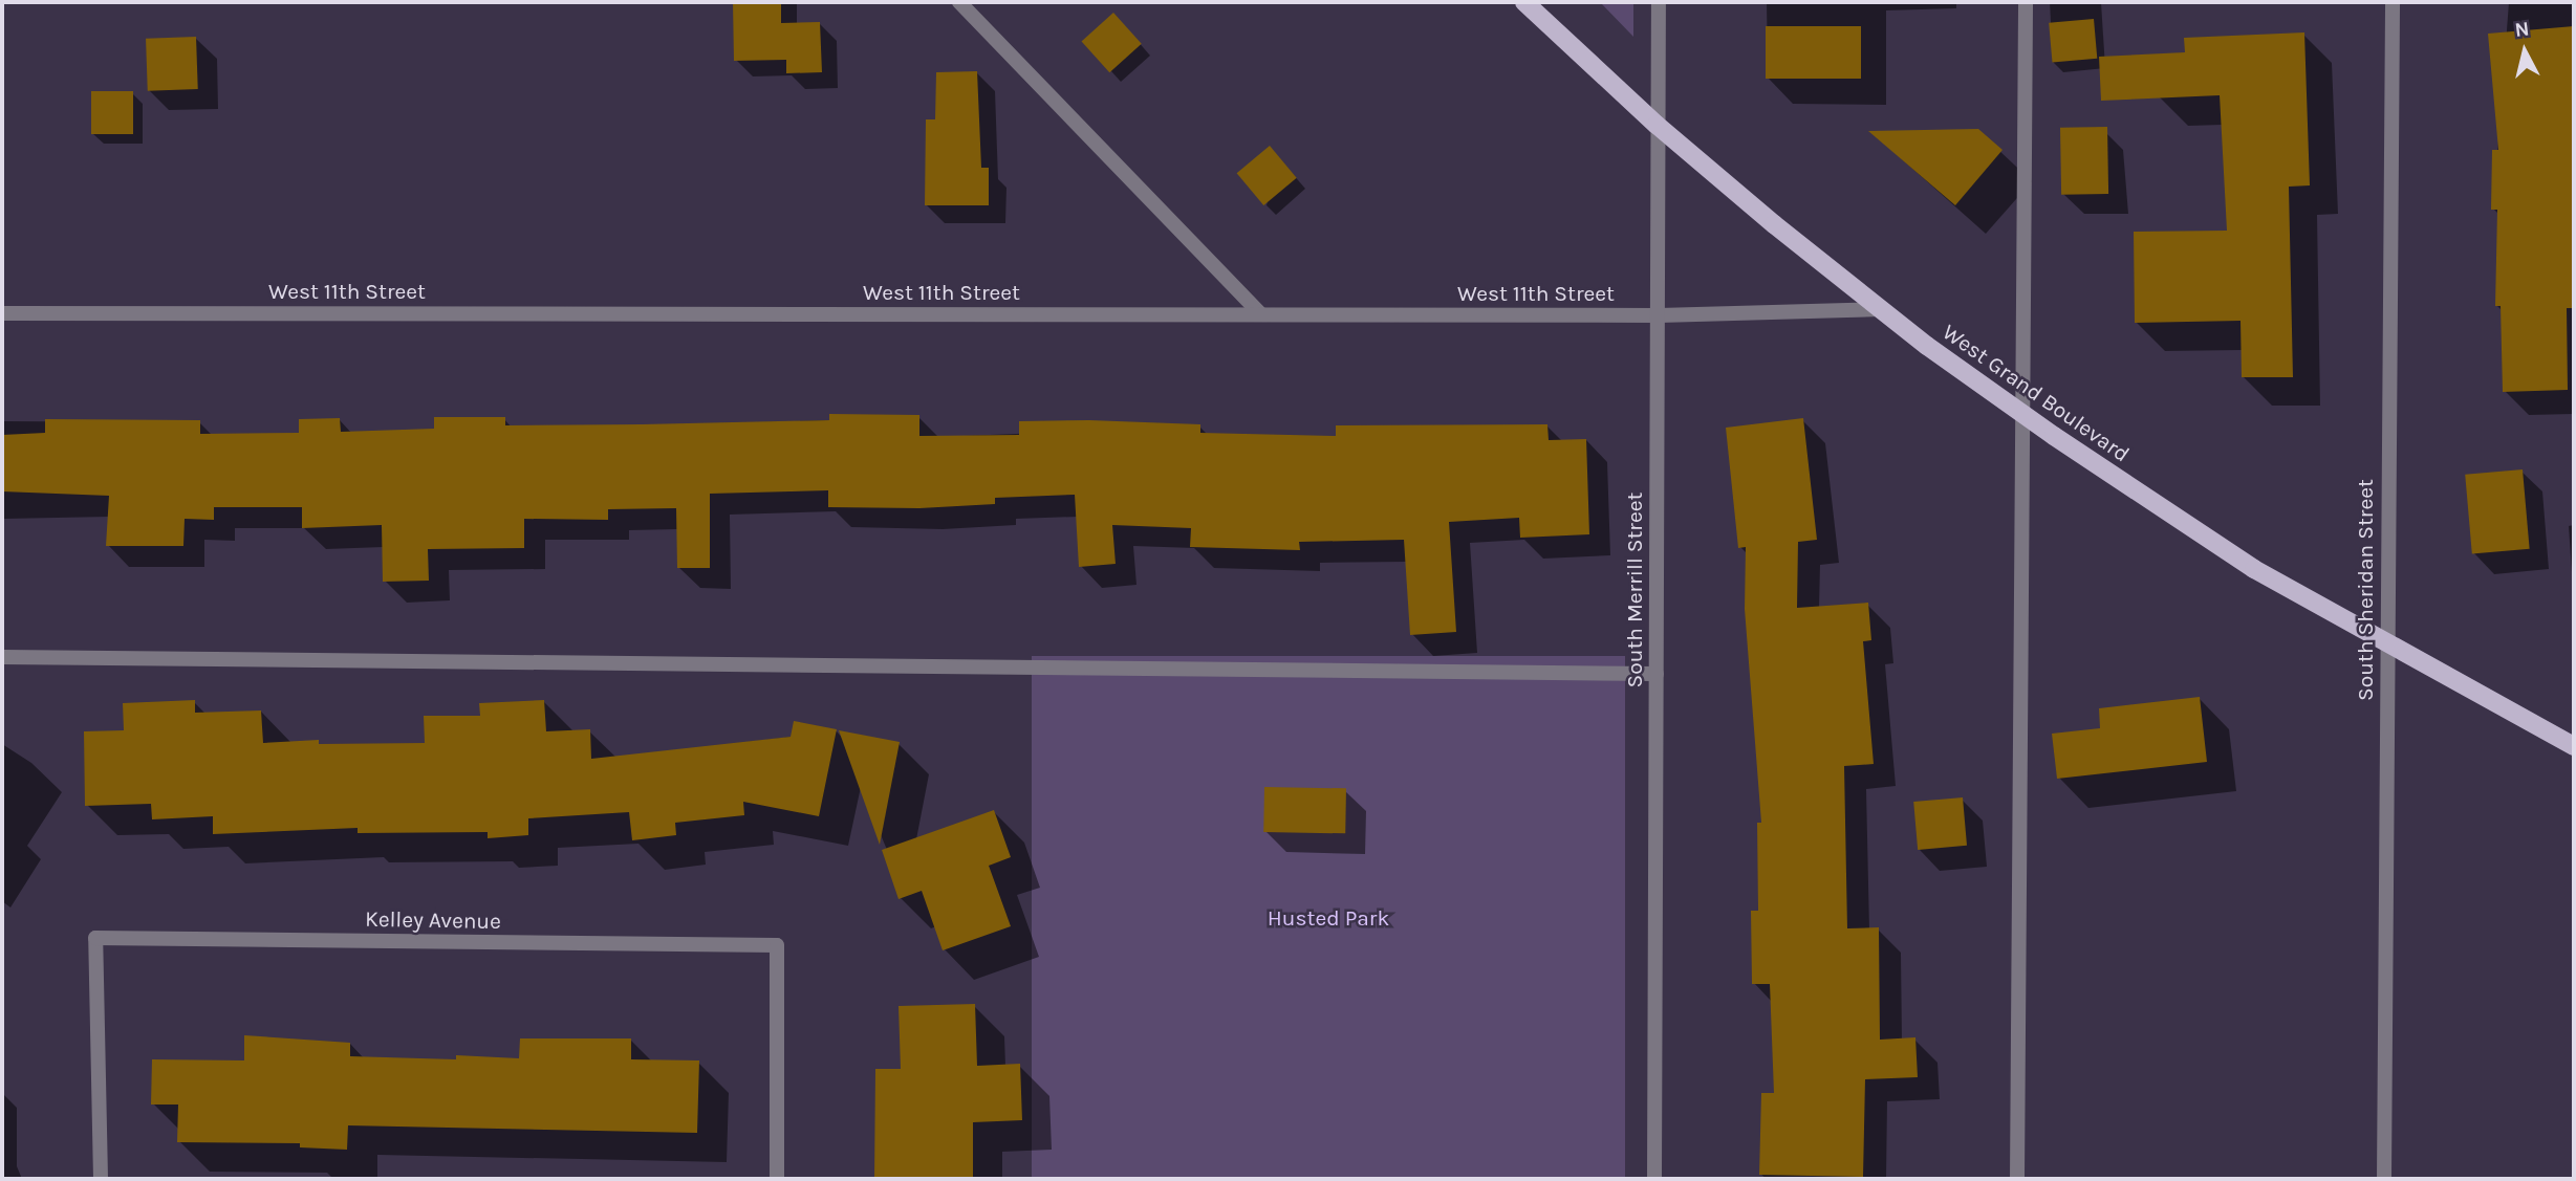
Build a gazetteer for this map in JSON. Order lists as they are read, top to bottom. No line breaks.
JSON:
{"streets":{"main road":["West Grand Boulevard"],"street":["West 11th Street","South Merrill Street","South Sheridan Street","Kelley Avenue"]},"crossings":[["West 11th Street","West Grand Boulevard"],["West 11th Street","South Merrill Street"],["West Grand Boulevard","South Merrill Street"],["West Grand Boulevard","South Sheridan Street"]],"parks":["Husted Park"],"north":"top"}
